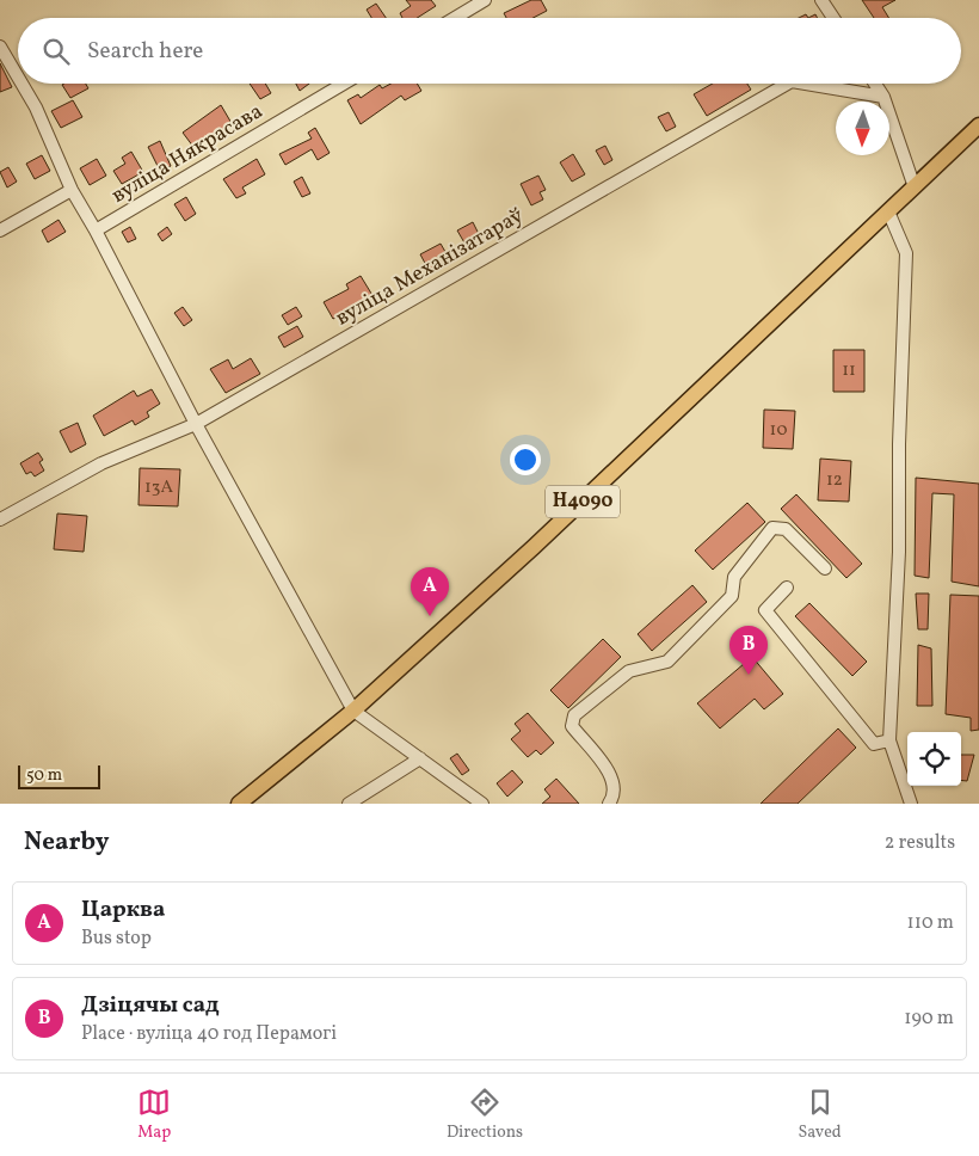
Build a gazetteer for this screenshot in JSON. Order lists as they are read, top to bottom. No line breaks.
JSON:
{"streets":{"main road":["Н4090"],"street":["вуліца Някрасава","вуліца Механізатараў"]},"house_numbers":["11","10","12","13А"],"scale_bar":"50 m","north":"bottom","page":{"search":"Search here","pins":["A","B"],"scale":"50 m","heading":["Nearby","2 results"],"list":[{"mark":"A","name":"Царква","note":"Bus stop","value":"110 m"},{"mark":"B","name":"Дзіцячы сад","note":"Place · вуліца 40 год Перамогі","value":"190 m"}],"nav":["Map","Directions","Saved"]}}
